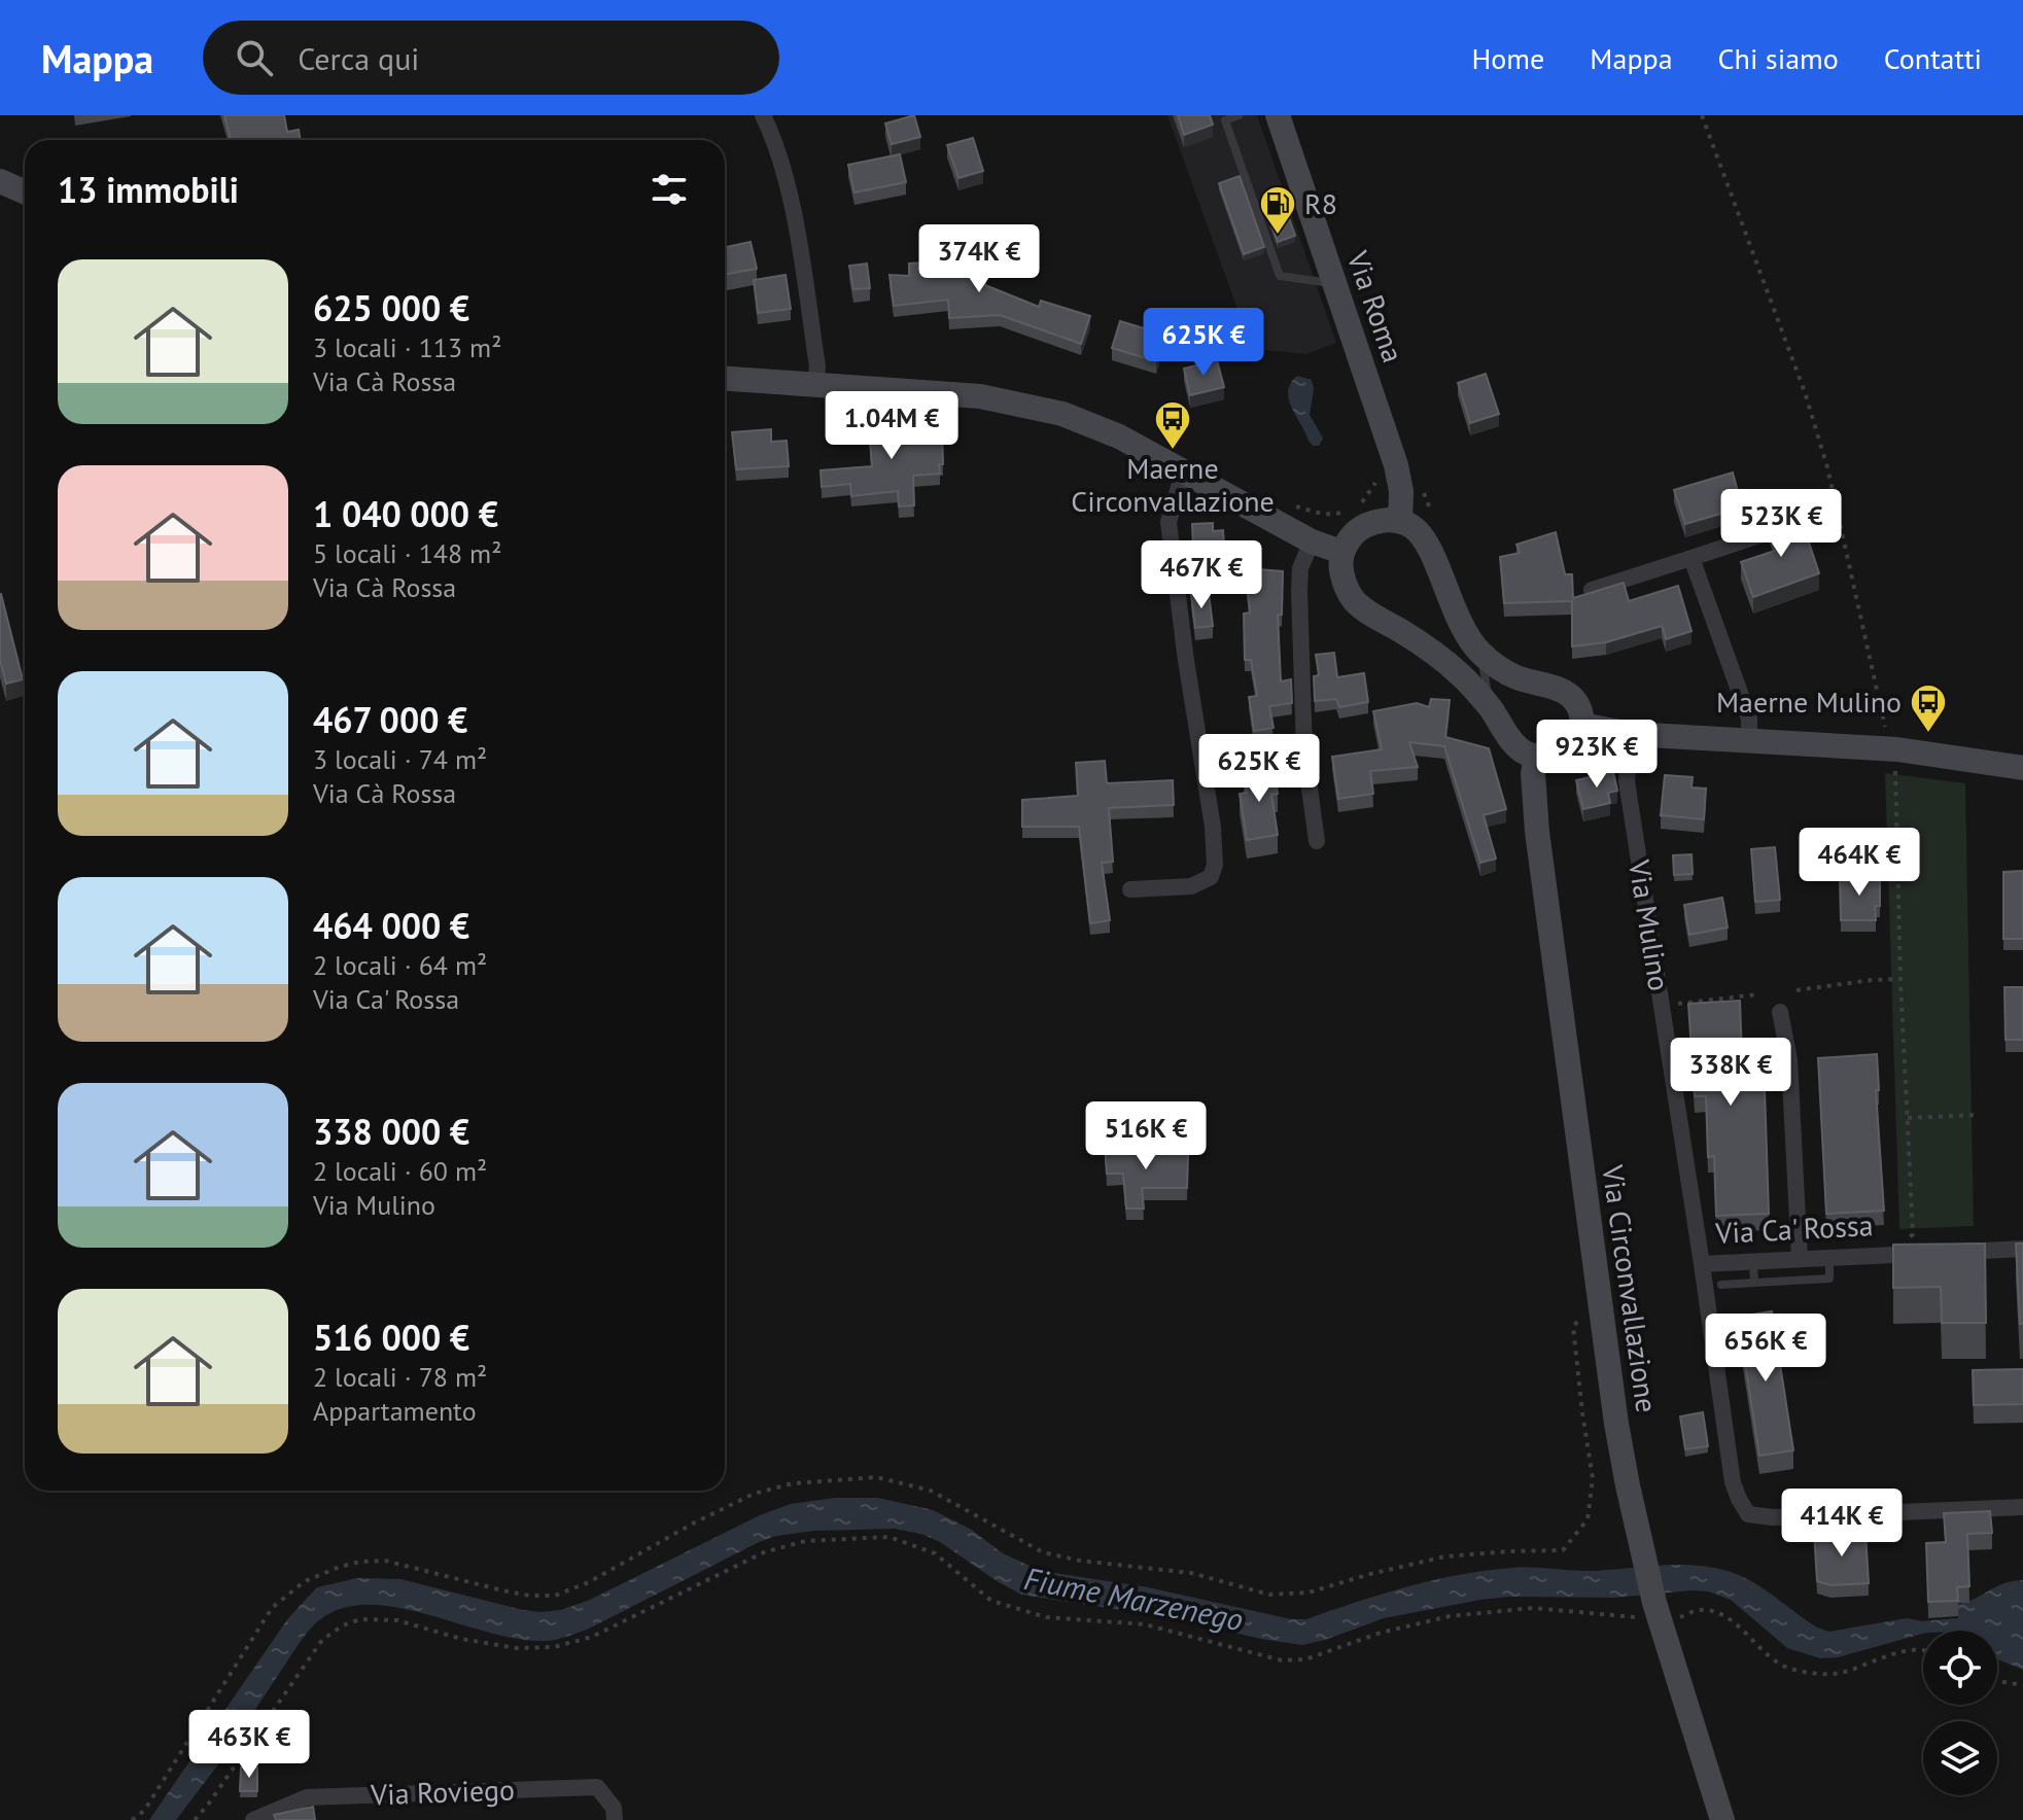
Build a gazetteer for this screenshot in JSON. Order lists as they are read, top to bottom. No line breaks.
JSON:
{"streets":{"main road":["Via Roma","Via Circonvallazione"],"street":["Via Mulino","Via Ca' Rossa","Via Roviego"]},"crossings":[["Via Mulino","Via Ca' Rossa"]],"water":["Fiume Marzenego"],"places":{"fuel station":["R8"],"bus stop":["Maerne Circonvallazione","Maerne Mulino"]},"page":{"header":"Mappa","search":"Cerca qui","nav":["Home","Mappa","Chi siamo","Contatti"],"heading":"13 immobili","price":["374K €","625K €","1.04M €","523K €","467K €","923K €","625K €","464K €","338K €","516K €","656K €","414K €","463K €"],"list":[{"name":"625 000 €","note":"3 locali · 113 m² · Via Cà Rossa"},{"name":"1 040 000 €","note":"5 locali · 148 m² · Via Cà Rossa"},{"name":"467 000 €","note":"3 locali · 74 m² · Via Cà Rossa"},{"name":"464 000 €","note":"2 locali · 64 m² · Via Ca' Rossa"},{"name":"338 000 €","note":"2 locali · 60 m² · Via Mulino"},{"name":"516 000 €","note":"2 locali · 78 m² · Appartamento"}]}}
